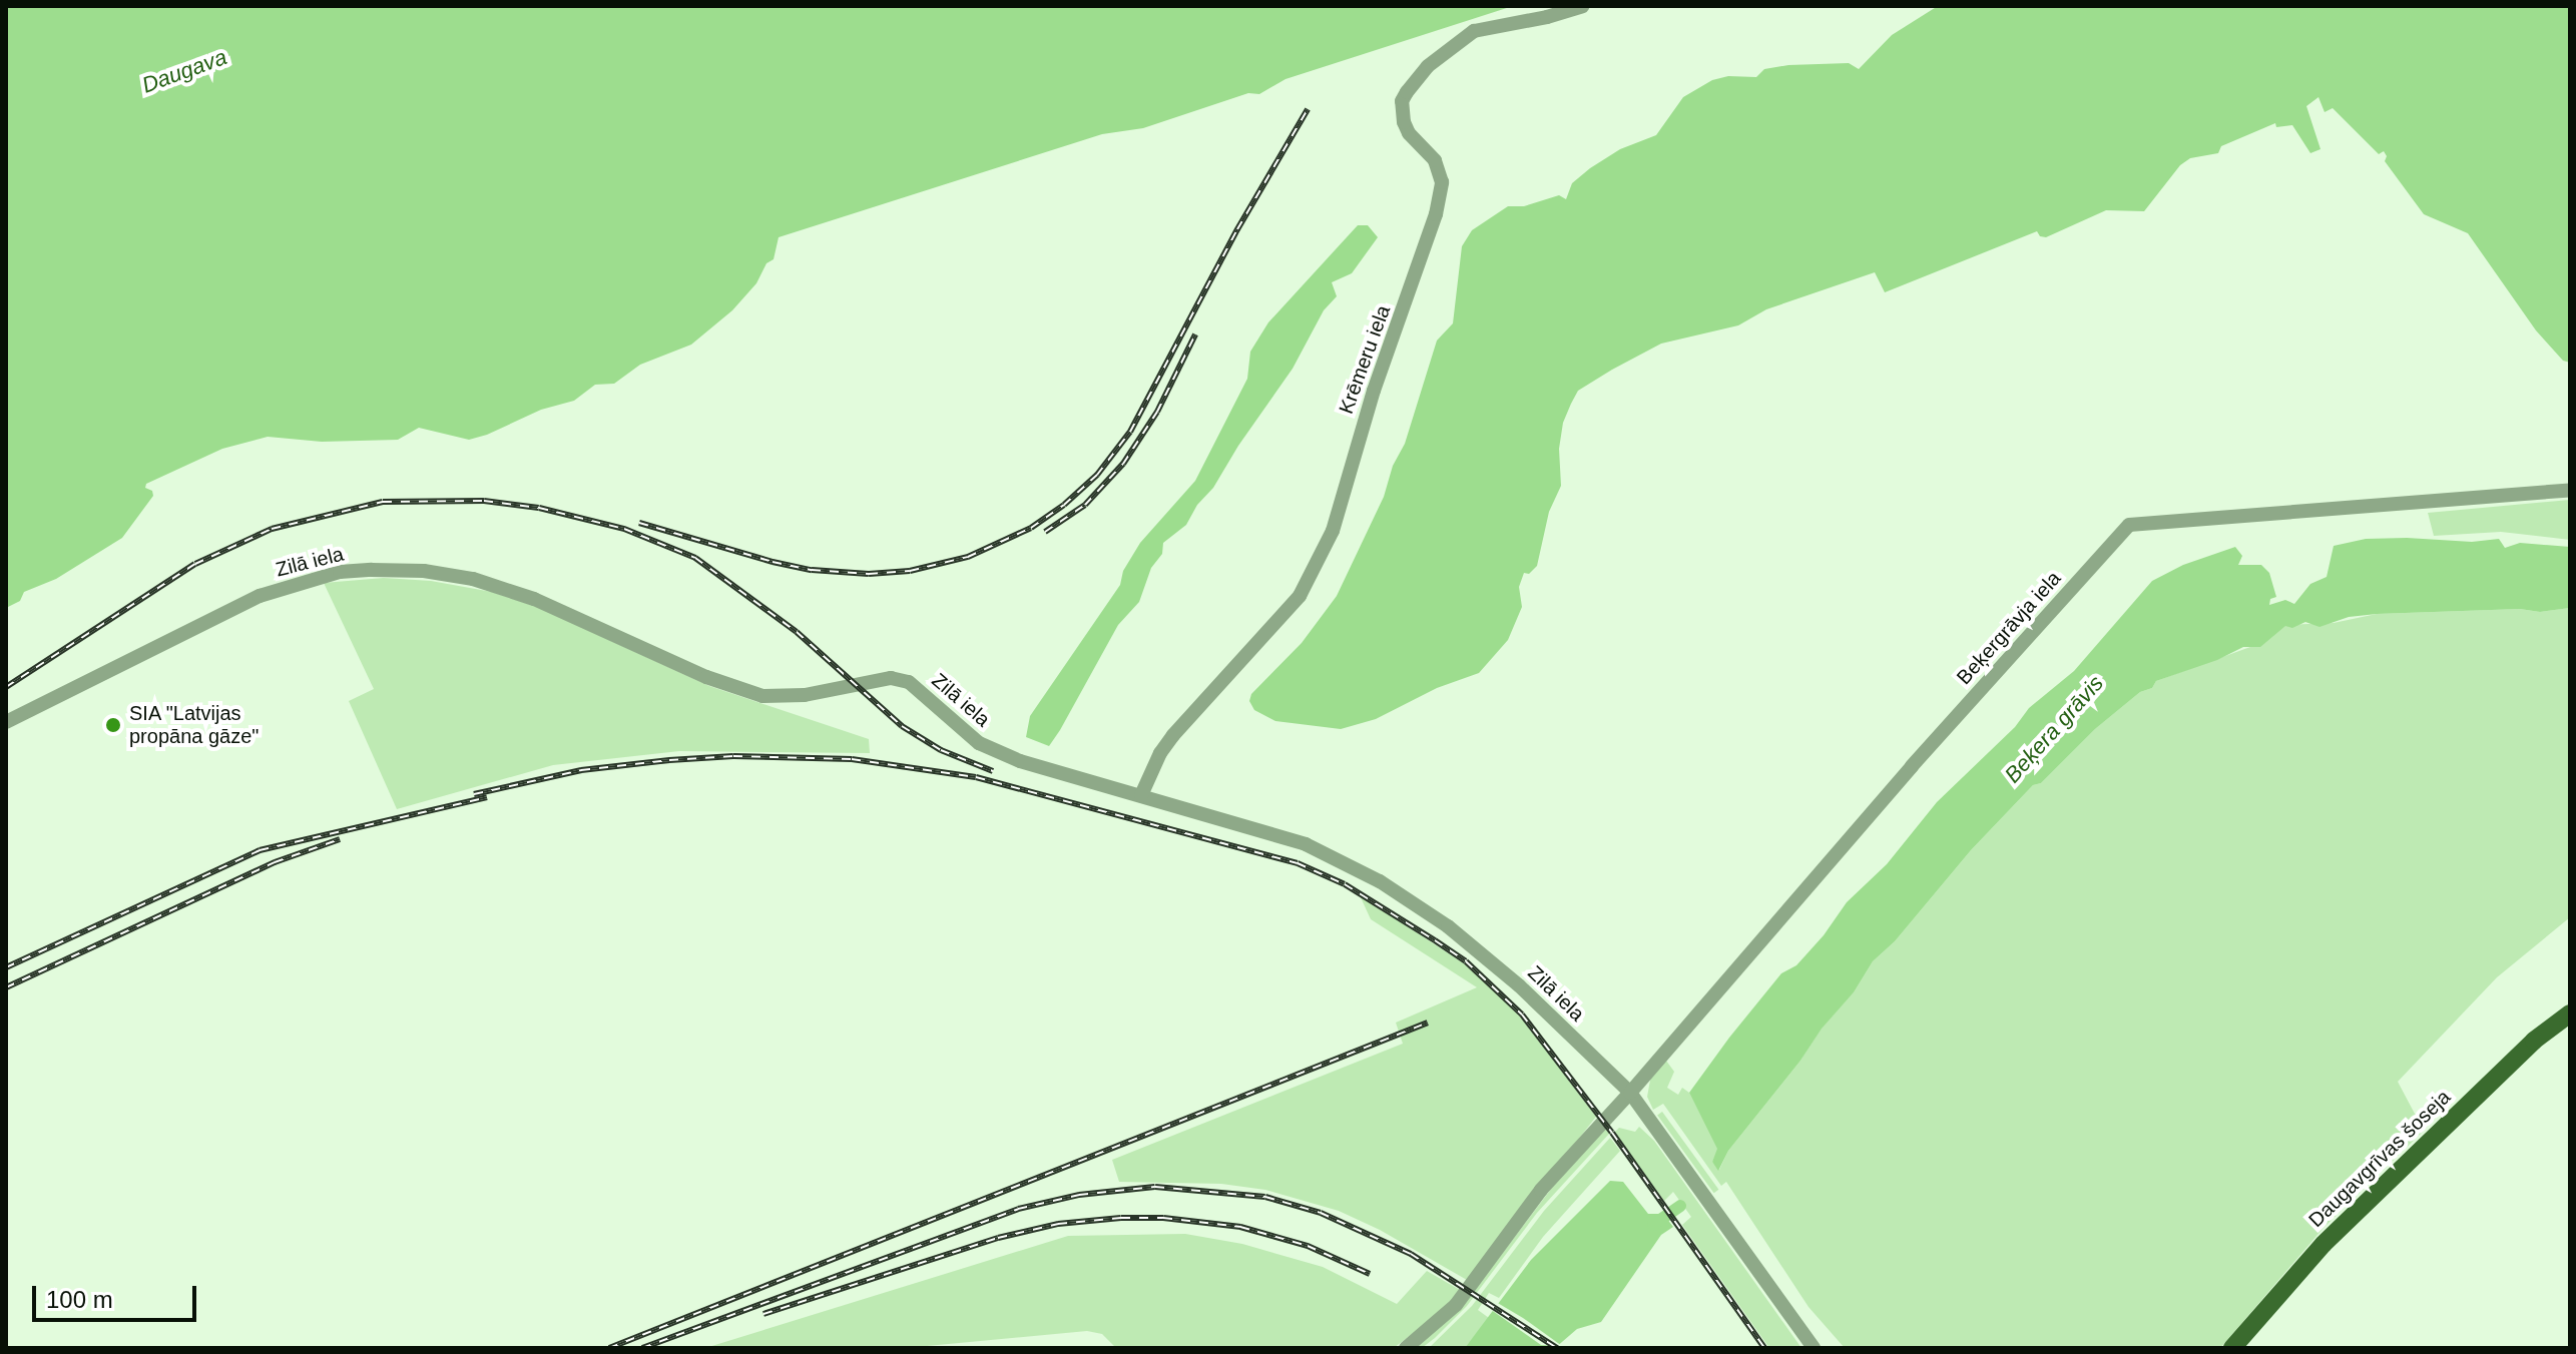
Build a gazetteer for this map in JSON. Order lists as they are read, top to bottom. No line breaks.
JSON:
{"streets":{"main road":["Daugavgrīvas šoseja"],"street":["Krēmeru iela","Zilā iela","Beķergrāvja iela"]},"crossings":[["Krēmeru iela","Zilā iela"],["Zilā iela","Beķergrāvja iela"]],"water":["Daugava","Beķera grāvis"],"places":["SIA \"Latvijas propāna gāze\""],"scale_bar":"100 m"}
